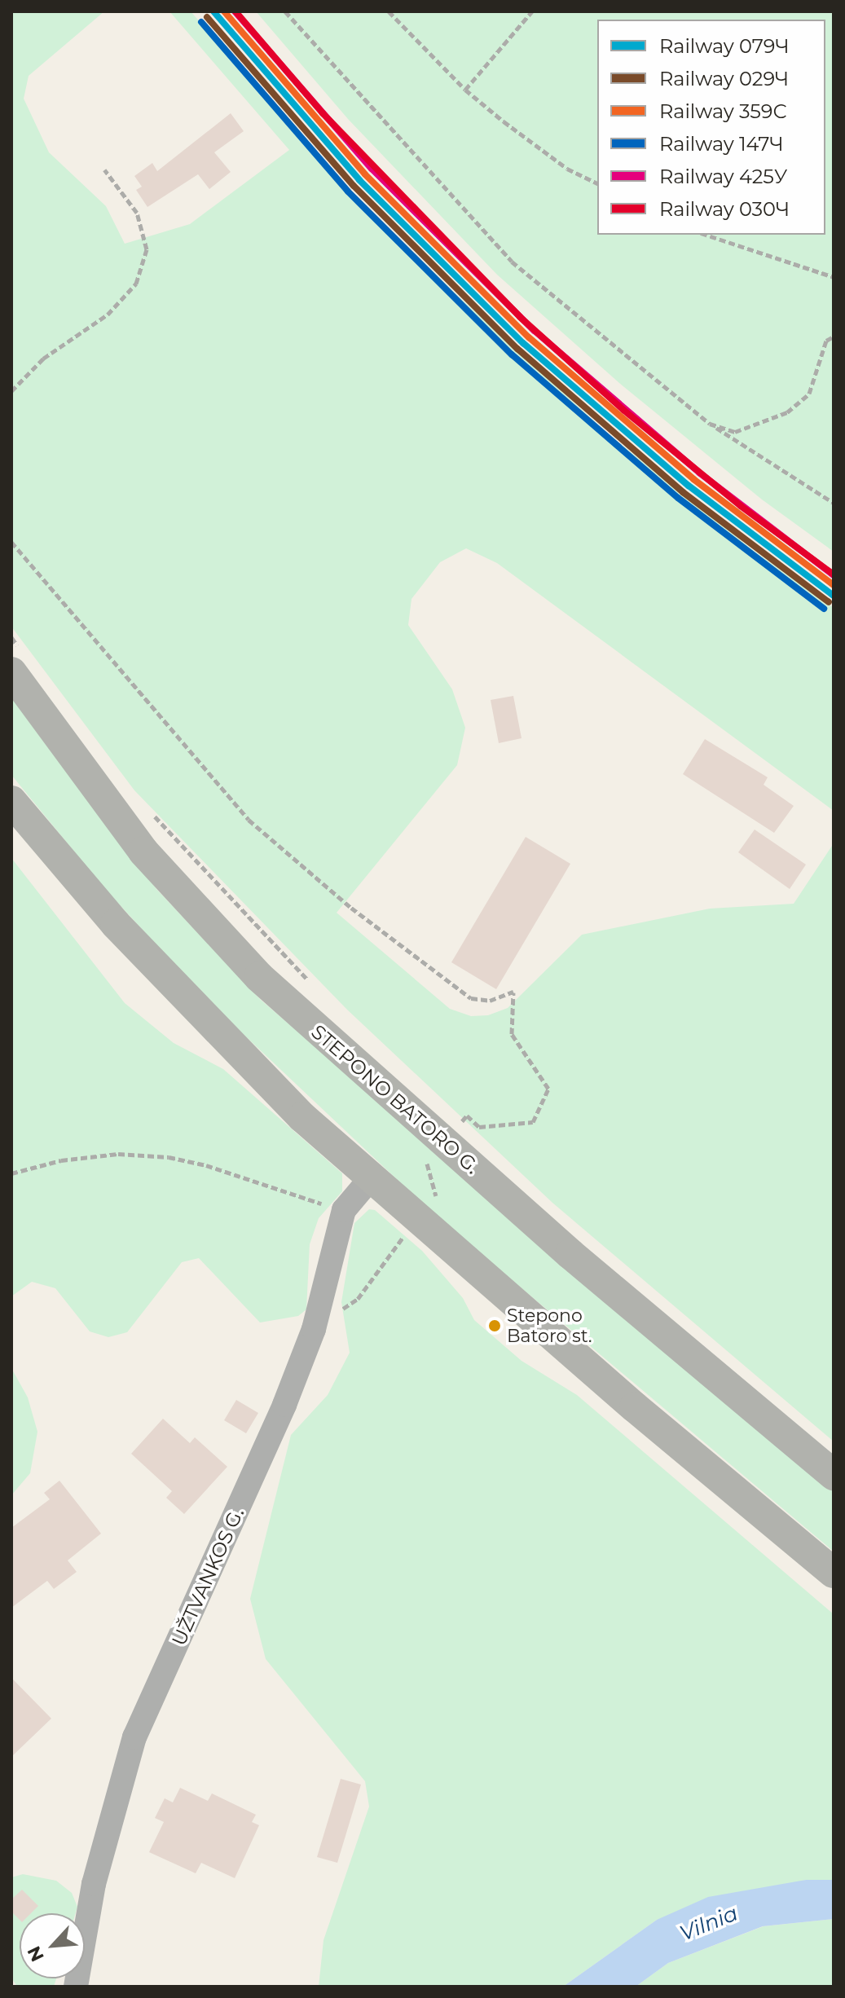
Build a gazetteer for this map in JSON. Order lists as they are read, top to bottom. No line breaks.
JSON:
{"streets":{"main road":["STEPONO BATORO G."],"street":["UŽTVANKOS G."]},"water":["Vilnia"],"places":["Stepono Batoro st."],"lines":["rail line 079Ч","rail line 359С","rail line 425У","rail line 030Ч","rail line 029Ч","rail line 147Ч"],"legend":["Railway 079Ч","Railway 029Ч","Railway 359С","Railway 147Ч","Railway 425У","Railway 030Ч"],"north":"bottom left"}
